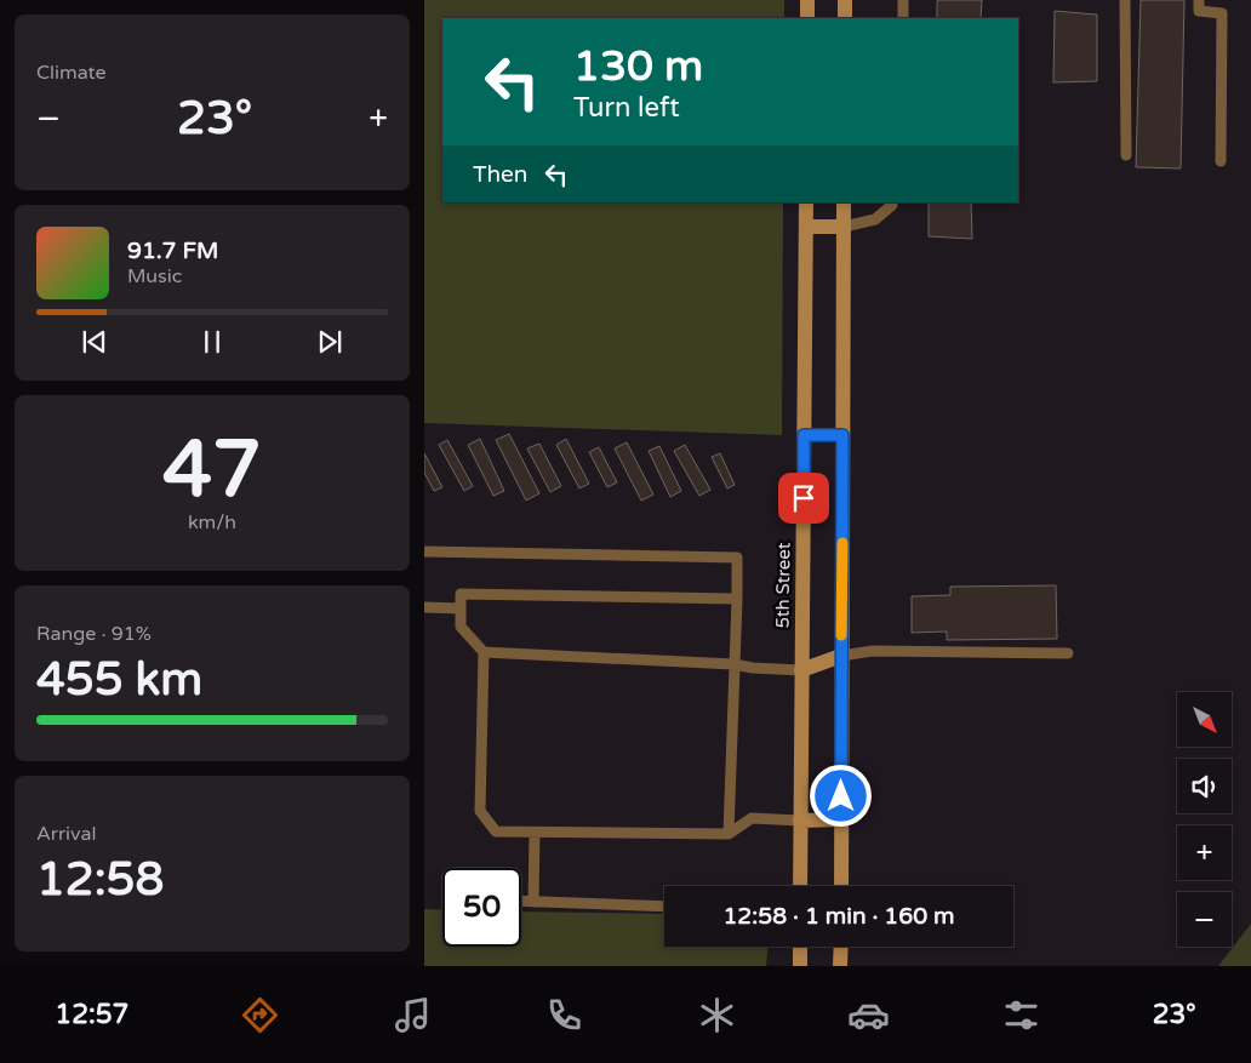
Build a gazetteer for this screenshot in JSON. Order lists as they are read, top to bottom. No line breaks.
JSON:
{"streets":{"main road":["5th Street"]},"north":"bottom right","page":{"tile":["Climate",["47","km/h"],["Range · 91%","455 km"],["Arrival","12:58"]],"turn":["130 m","Turn left"],"heat":["−","23°","+"],"then":"Then","song":["91.7 FM","Music"],"map_buttons":["+","−"],"limit":"50","trip":"12:58 · 1 min · 160 m","tabs":["12:57","23°"]}}
